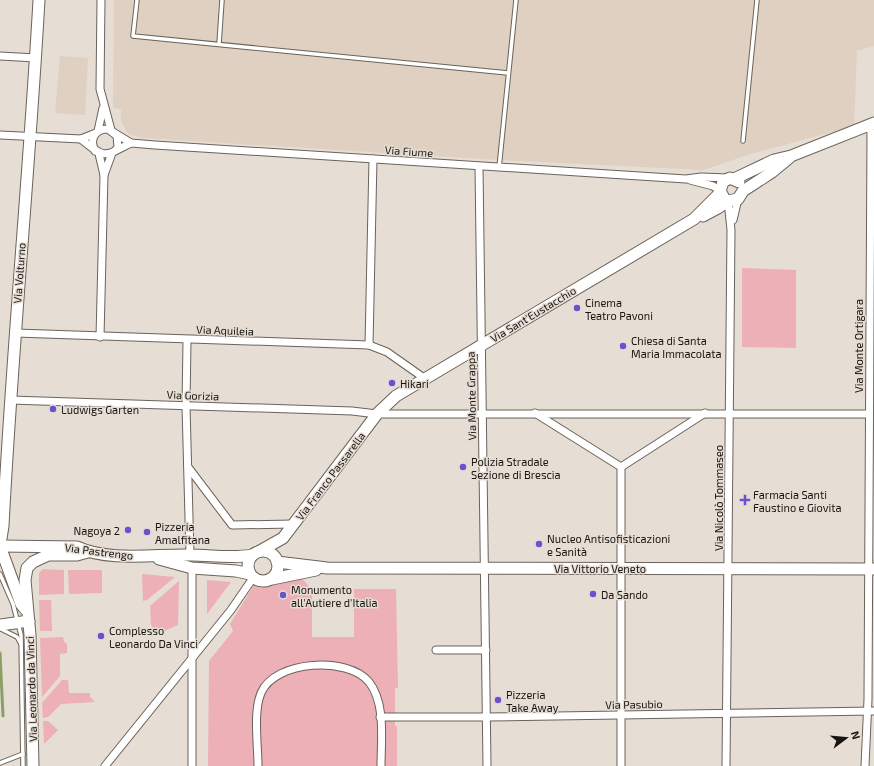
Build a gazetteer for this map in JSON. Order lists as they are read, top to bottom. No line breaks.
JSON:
{"streets":{"street":["Via Fiume","Via Volturno","Via Sant'Eustacchio","Via Aquileia","Via Monte Ortigara","Via Gorizia","Via Monte Grappa","Via Franco Passarella","Via Nicolò Tommaseo","Via Pastrengo","Via Vittorio Veneto","Via Leonardo da Vinci","Via Pasubio"]},"crossings":[["Via Fiume","Via Sant'Eustacchio"],["Via Fiume","Via Monte Grappa"],["Via Fiume","Via Nicolò Tommaseo"],["Via Volturno","Via Aquileia"],["Via Volturno","Via Gorizia"],["Via Volturno","Via Pastrengo"],["Via Volturno","Via Leonardo da Vinci"],["Via Sant'Eustacchio","Via Aquileia"],["Via Sant'Eustacchio","Via Monte Ortigara"],["Via Sant'Eustacchio","Via Gorizia"],["Via Sant'Eustacchio","Via Monte Grappa"],["Via Sant'Eustacchio","Via Franco Passarella"],["Via Sant'Eustacchio","Via Nicolò Tommaseo"],["Via Monte Ortigara","Via Gorizia"],["Via Monte Ortigara","Via Vittorio Veneto"],["Via Monte Ortigara","Via Pasubio"],["Via Gorizia","Via Monte Grappa"],["Via Gorizia","Via Franco Passarella"],["Via Gorizia","Via Nicolò Tommaseo"],["Via Monte Grappa","Via Vittorio Veneto"],["Via Monte Grappa","Via Pasubio"],["Via Franco Passarella","Via Pastrengo"],["Via Franco Passarella","Via Vittorio Veneto"],["Via Nicolò Tommaseo","Via Vittorio Veneto"],["Via Nicolò Tommaseo","Via Pasubio"],["Via Pastrengo","Via Vittorio Veneto"],["Via Pastrengo","Via Leonardo da Vinci"]],"places":{"other":["Cinema Teatro Pavoni","Chiesa di Santa Maria Immacolata","Hikari","Ludwigs Garten","Polizia Stradale Sezione di Brescia","Nagoya 2","Pizzeria Amalfitana","Nucleo Antisofisticazioni e Sanità","Da Sando","Monumento all'Autiere d'Italia","Complesso Leonardo Da Vinci","Pizzeria Take Away"],"health":["Farmacia Santi Faustino e Giovita"]},"north":"right"}
